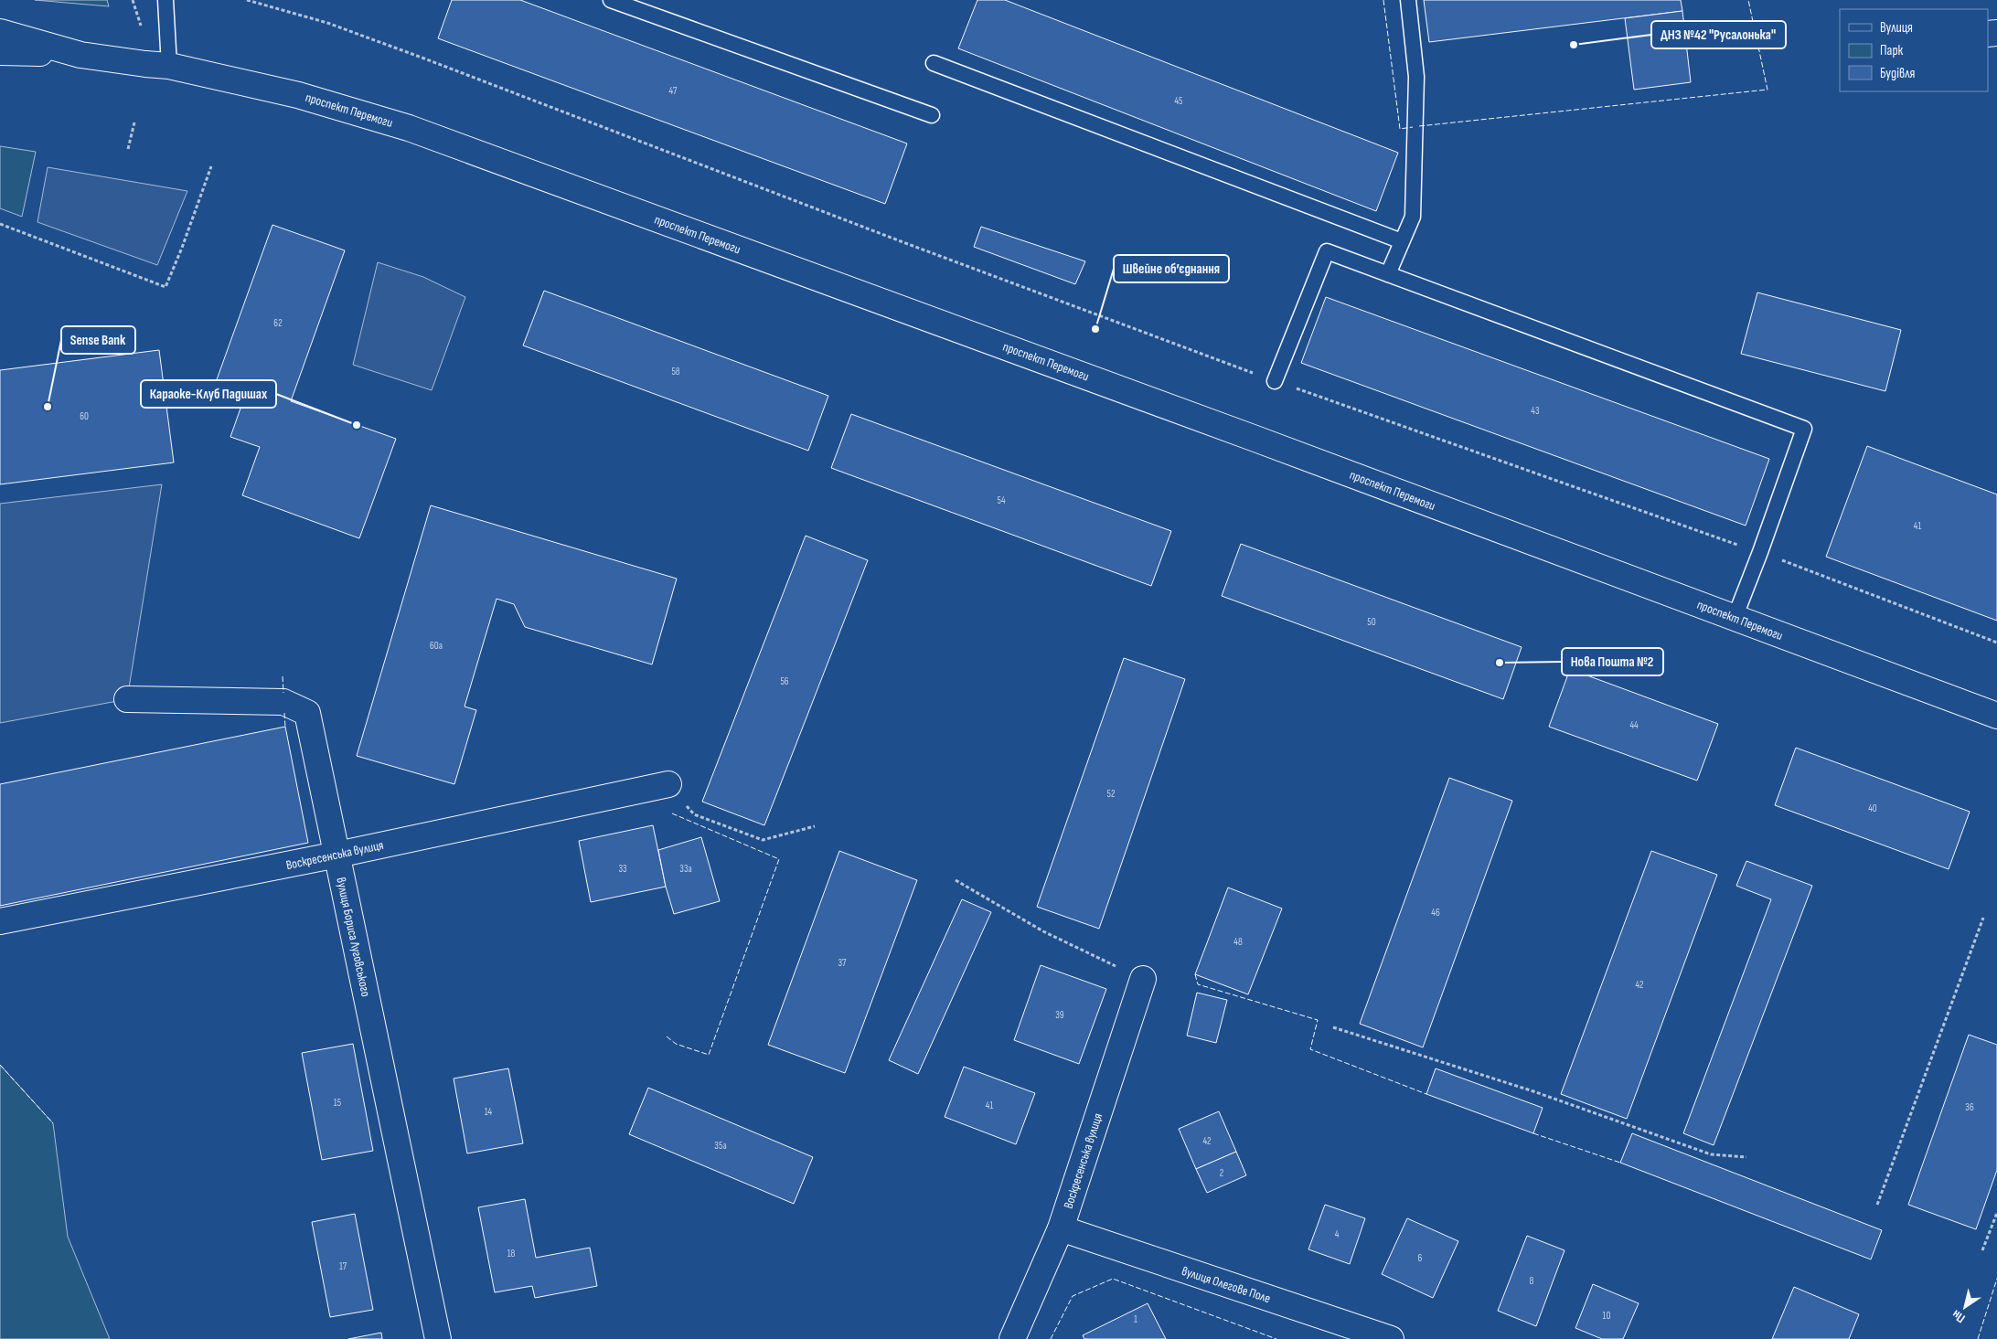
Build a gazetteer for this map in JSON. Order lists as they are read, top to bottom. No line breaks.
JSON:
{"streets":{"street":["проспект Перемоги","Воскресенська вулиця","вулиця Бориса Луговського","вулиця Олегове Поле"]},"crossings":[["Воскресенська вулиця","вулиця Бориса Луговського"],["Воскресенська вулиця","вулиця Олегове Поле"]],"places":["ДНЗ №42 \"Русалонька\"","Швейне об’єднання","Sense Bank","Караоке-Клуб Падишах","Нова Пошта №2"],"house_numbers":["47","45","62","58","43","60","54","41","50","60а","56","44","52","40","33","33а","46","48","37","42","39","15","41","36","14","42","35а","2","4","18","6","17","8","10","1"],"legend":["Вулиця","Парк","Будівля"],"north":"bottom left"}
